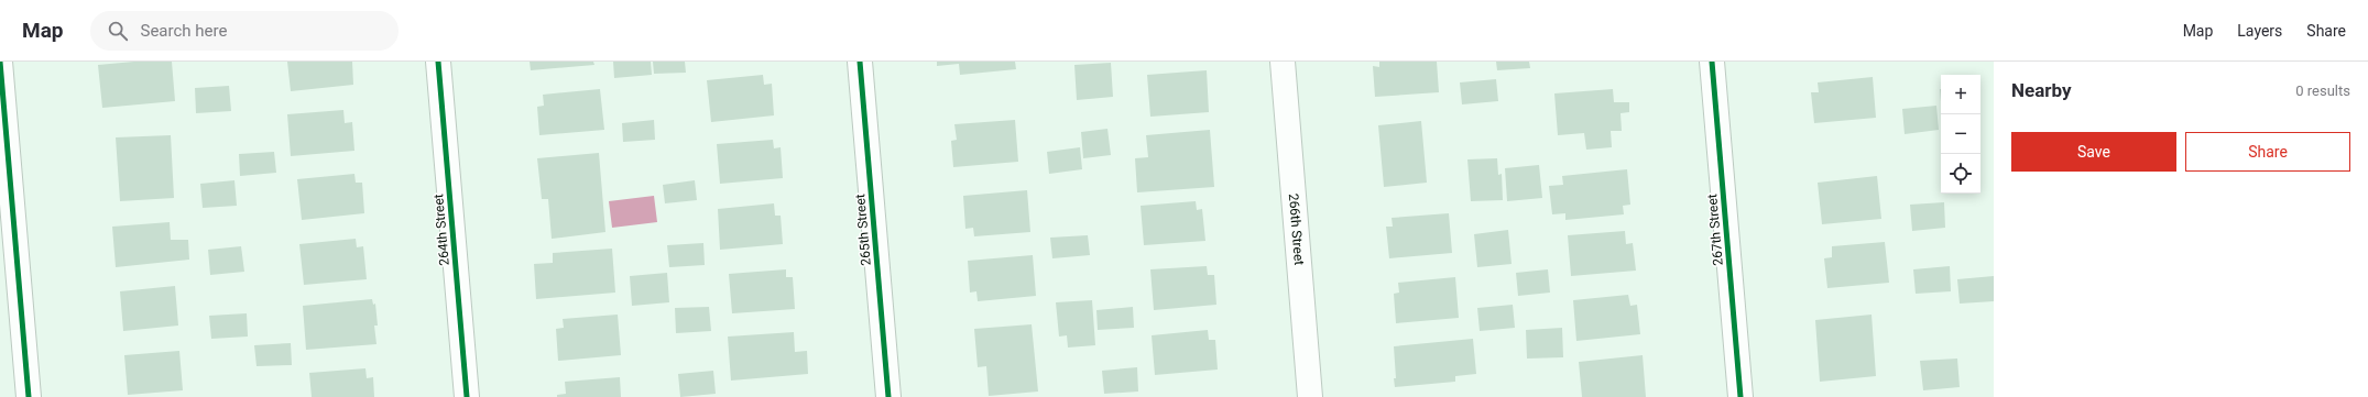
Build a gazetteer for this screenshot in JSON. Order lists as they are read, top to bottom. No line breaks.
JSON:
{"streets":{"street":["266th Street","264th Street","265th Street","267th Street"]},"page":{"header":"Map","search":"Search here","nav":["Map","Layers","Share"],"heading":["Nearby","0 results"],"map_buttons":["+","−"],"buttons":["Save","Share"]}}
